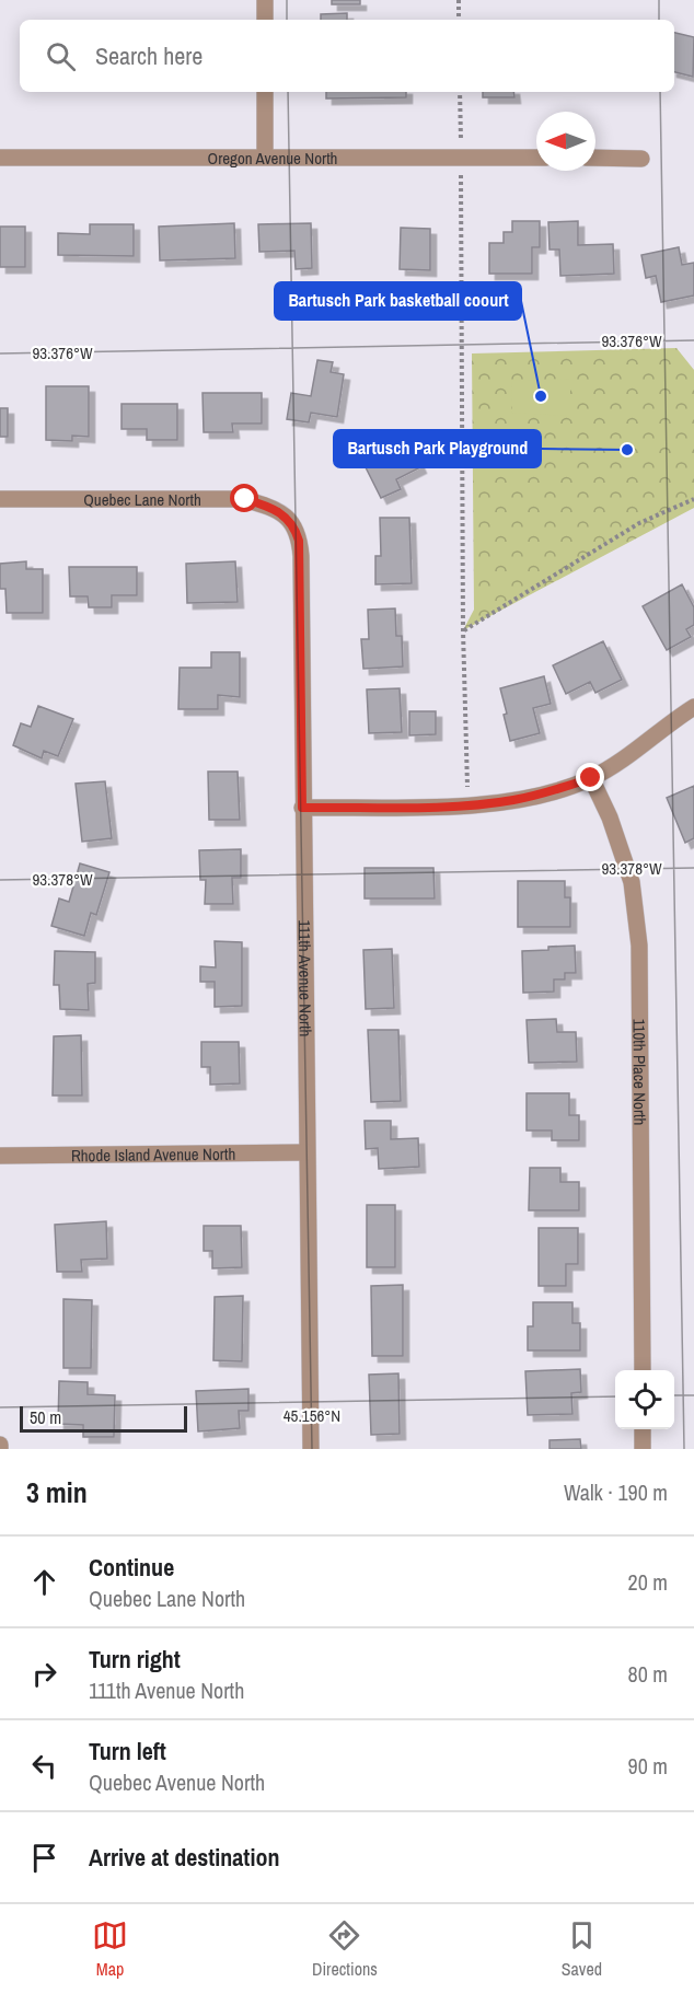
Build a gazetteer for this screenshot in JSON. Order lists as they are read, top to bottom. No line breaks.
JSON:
{"streets":{"street":["Oregon Avenue North","Quebec Lane North","111th Avenue North","110th Place North","Rhode Island Avenue North"]},"crossings":[["Quebec Lane North","111th Avenue North"],["111th Avenue North","Rhode Island Avenue North"]],"places":["Bartusch Park basketball coourt","Bartusch Park Playground"],"scale_bar":"50 m","north":"left","page":{"search":"Search here","scale":"50 m","heading":["3 min","Walk · 190 m"],"list":[["Continue","Quebec Lane North","20 m"],["Turn right","111th Avenue North","80 m"],["Turn left","Quebec Avenue North","90 m"],"Arrive at destination"],"nav":["Map","Directions","Saved"]},"coordinates":["93.376°W","93.378°W","45.156°N"]}
